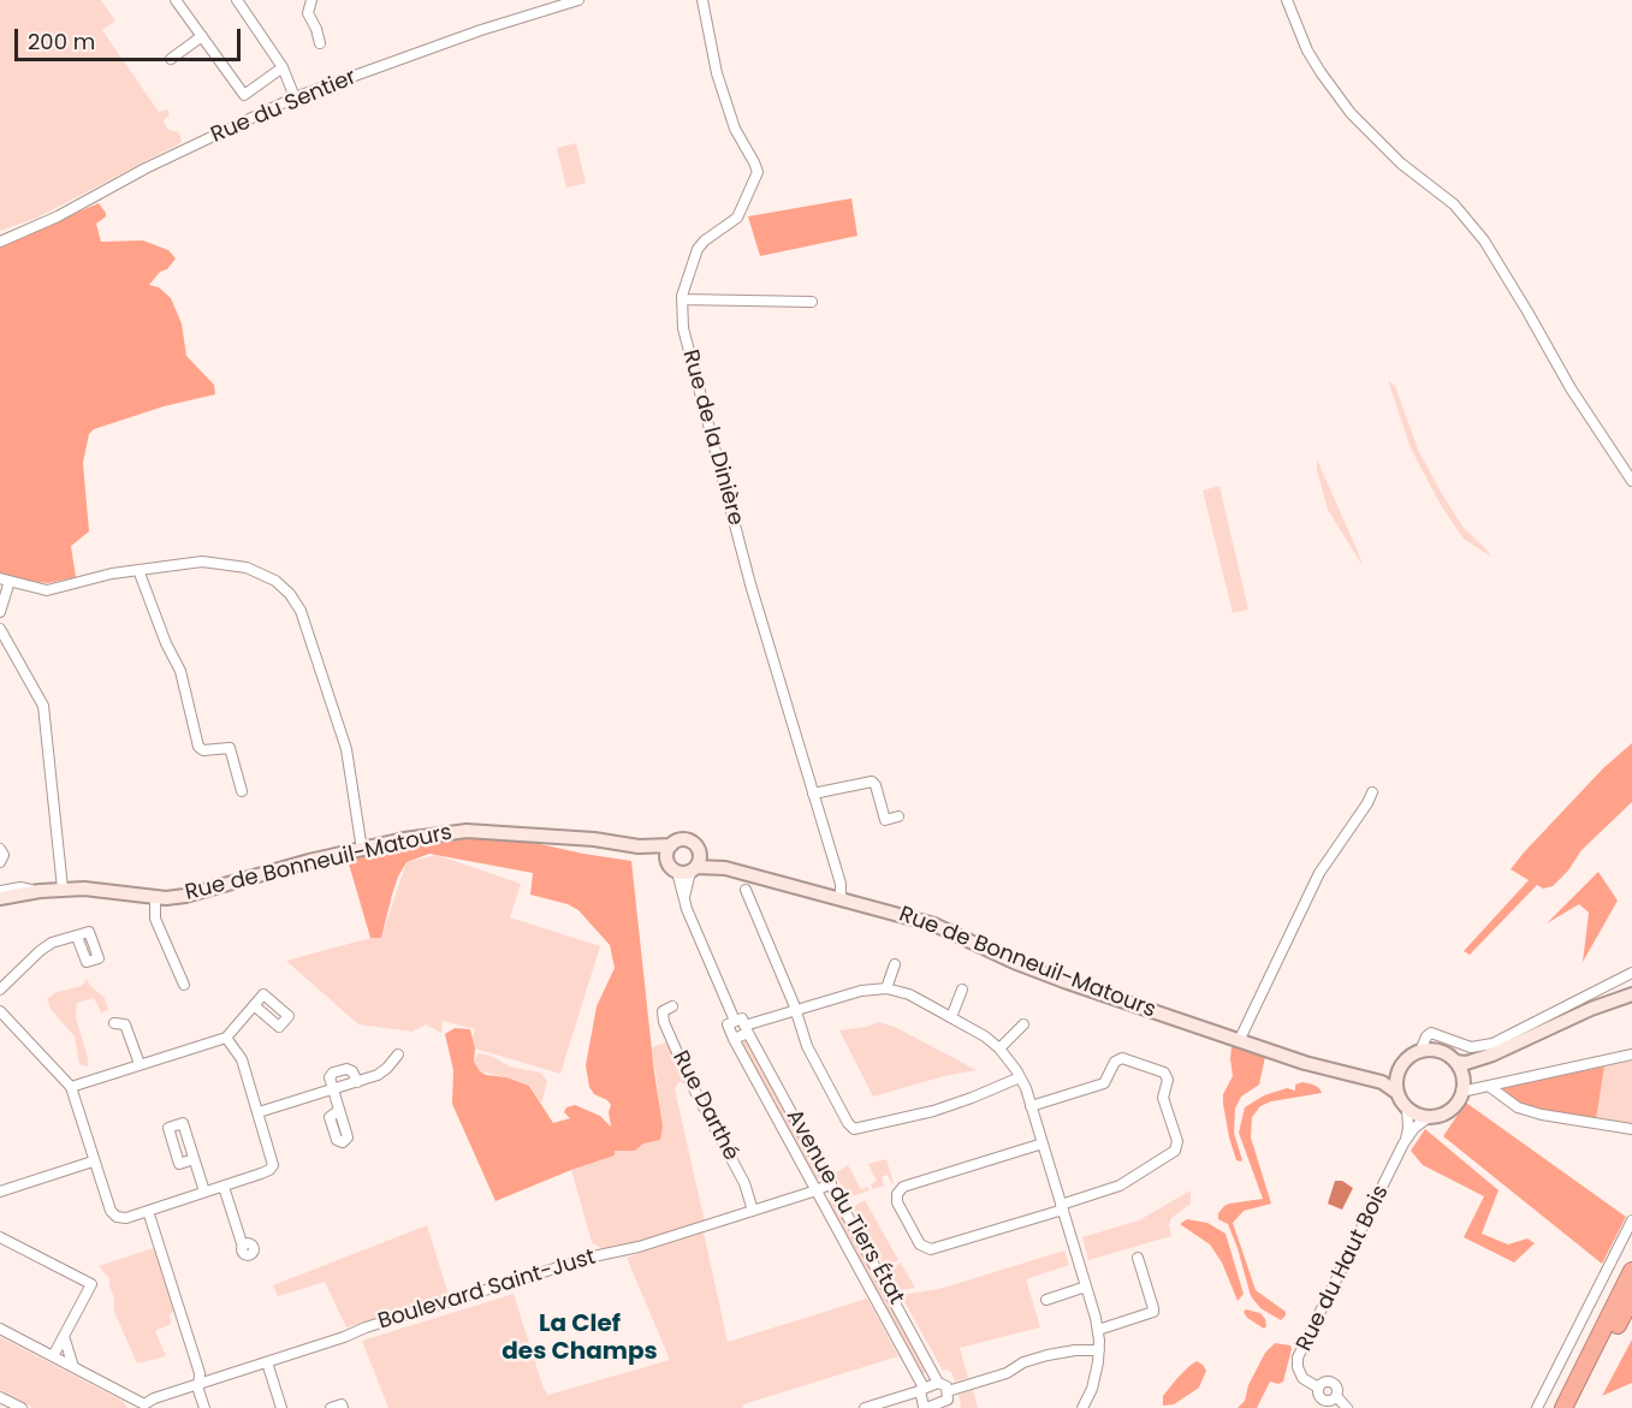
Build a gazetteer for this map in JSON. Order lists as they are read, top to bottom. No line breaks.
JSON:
{"streets":{"main road":["Rue de Bonneuil-Matours"],"street":["Rue du Sentier","Rue de la Dinière","Rue Darthé","Avenue du Tiers État","Rue du Haut Bois","Boulevard Saint-Just"]},"crossings":[["Rue de la Dinière","Rue de Bonneuil-Matours"],["Rue de Bonneuil-Matours","Rue du Haut Bois"],["Rue Darthé","Boulevard Saint-Just"],["Avenue du Tiers État","Boulevard Saint-Just"]],"districts":["La Clef des Champs"],"scale_bar":"200 m"}
